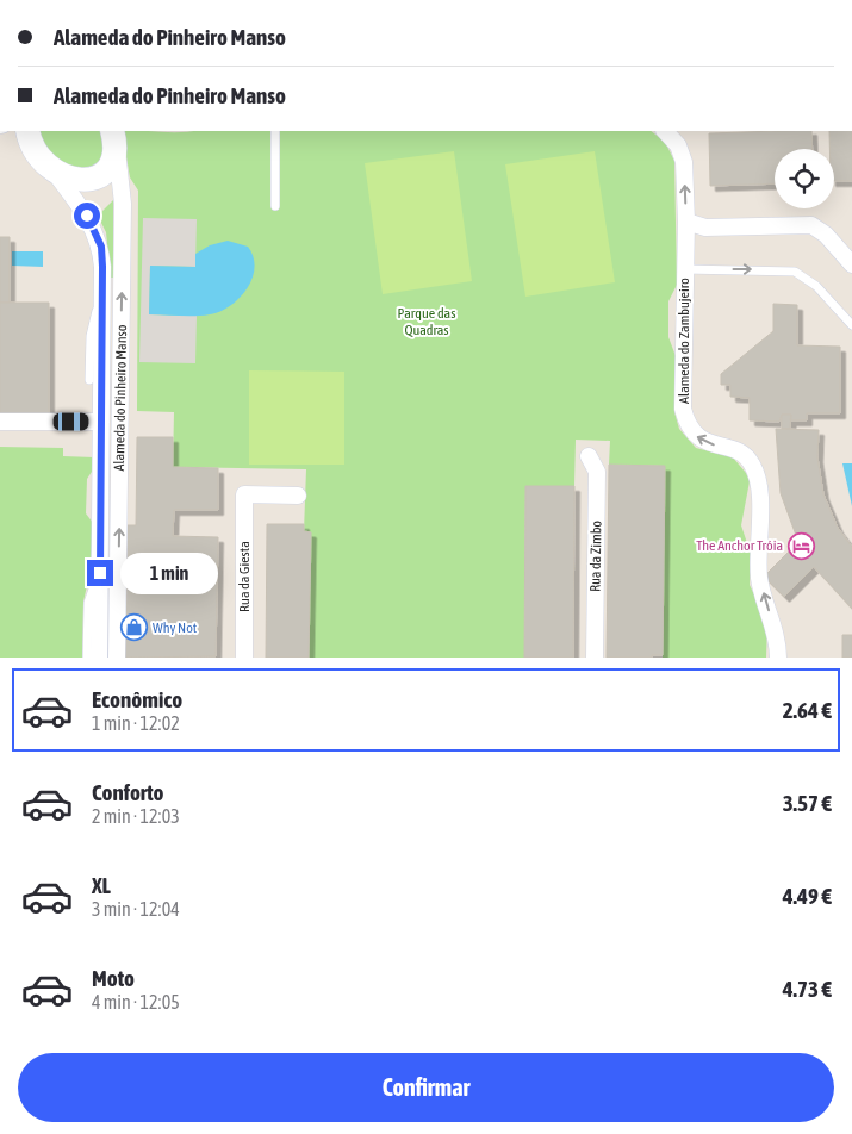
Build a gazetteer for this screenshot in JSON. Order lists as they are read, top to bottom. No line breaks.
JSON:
{"streets":{"street":["Alameda do Zambujeiro","Alameda do Pinheiro Manso","Rua da Zimbo","Rua da Giesta"]},"one_way":["Alameda do Zambujeiro"],"parks":["Parque das Quadras"],"places":{"hotel":["The Anchor Tróia"],"shop":["Why Not"]},"page":{"banner":["Alameda do Pinheiro Manso","Alameda do Pinheiro Manso"],"bubble":"1 min","list":[{"name":"Econômico","note":"1 min · 12:02","value":"2.64 €"},{"name":"Conforto","note":"2 min · 12:03","value":"3.57 €"},{"name":"XL","note":"3 min · 12:04","value":"4.49 €"},{"name":"Moto","note":"4 min · 12:05","value":"4.73 €"}],"buttons":"Confirmar"}}
